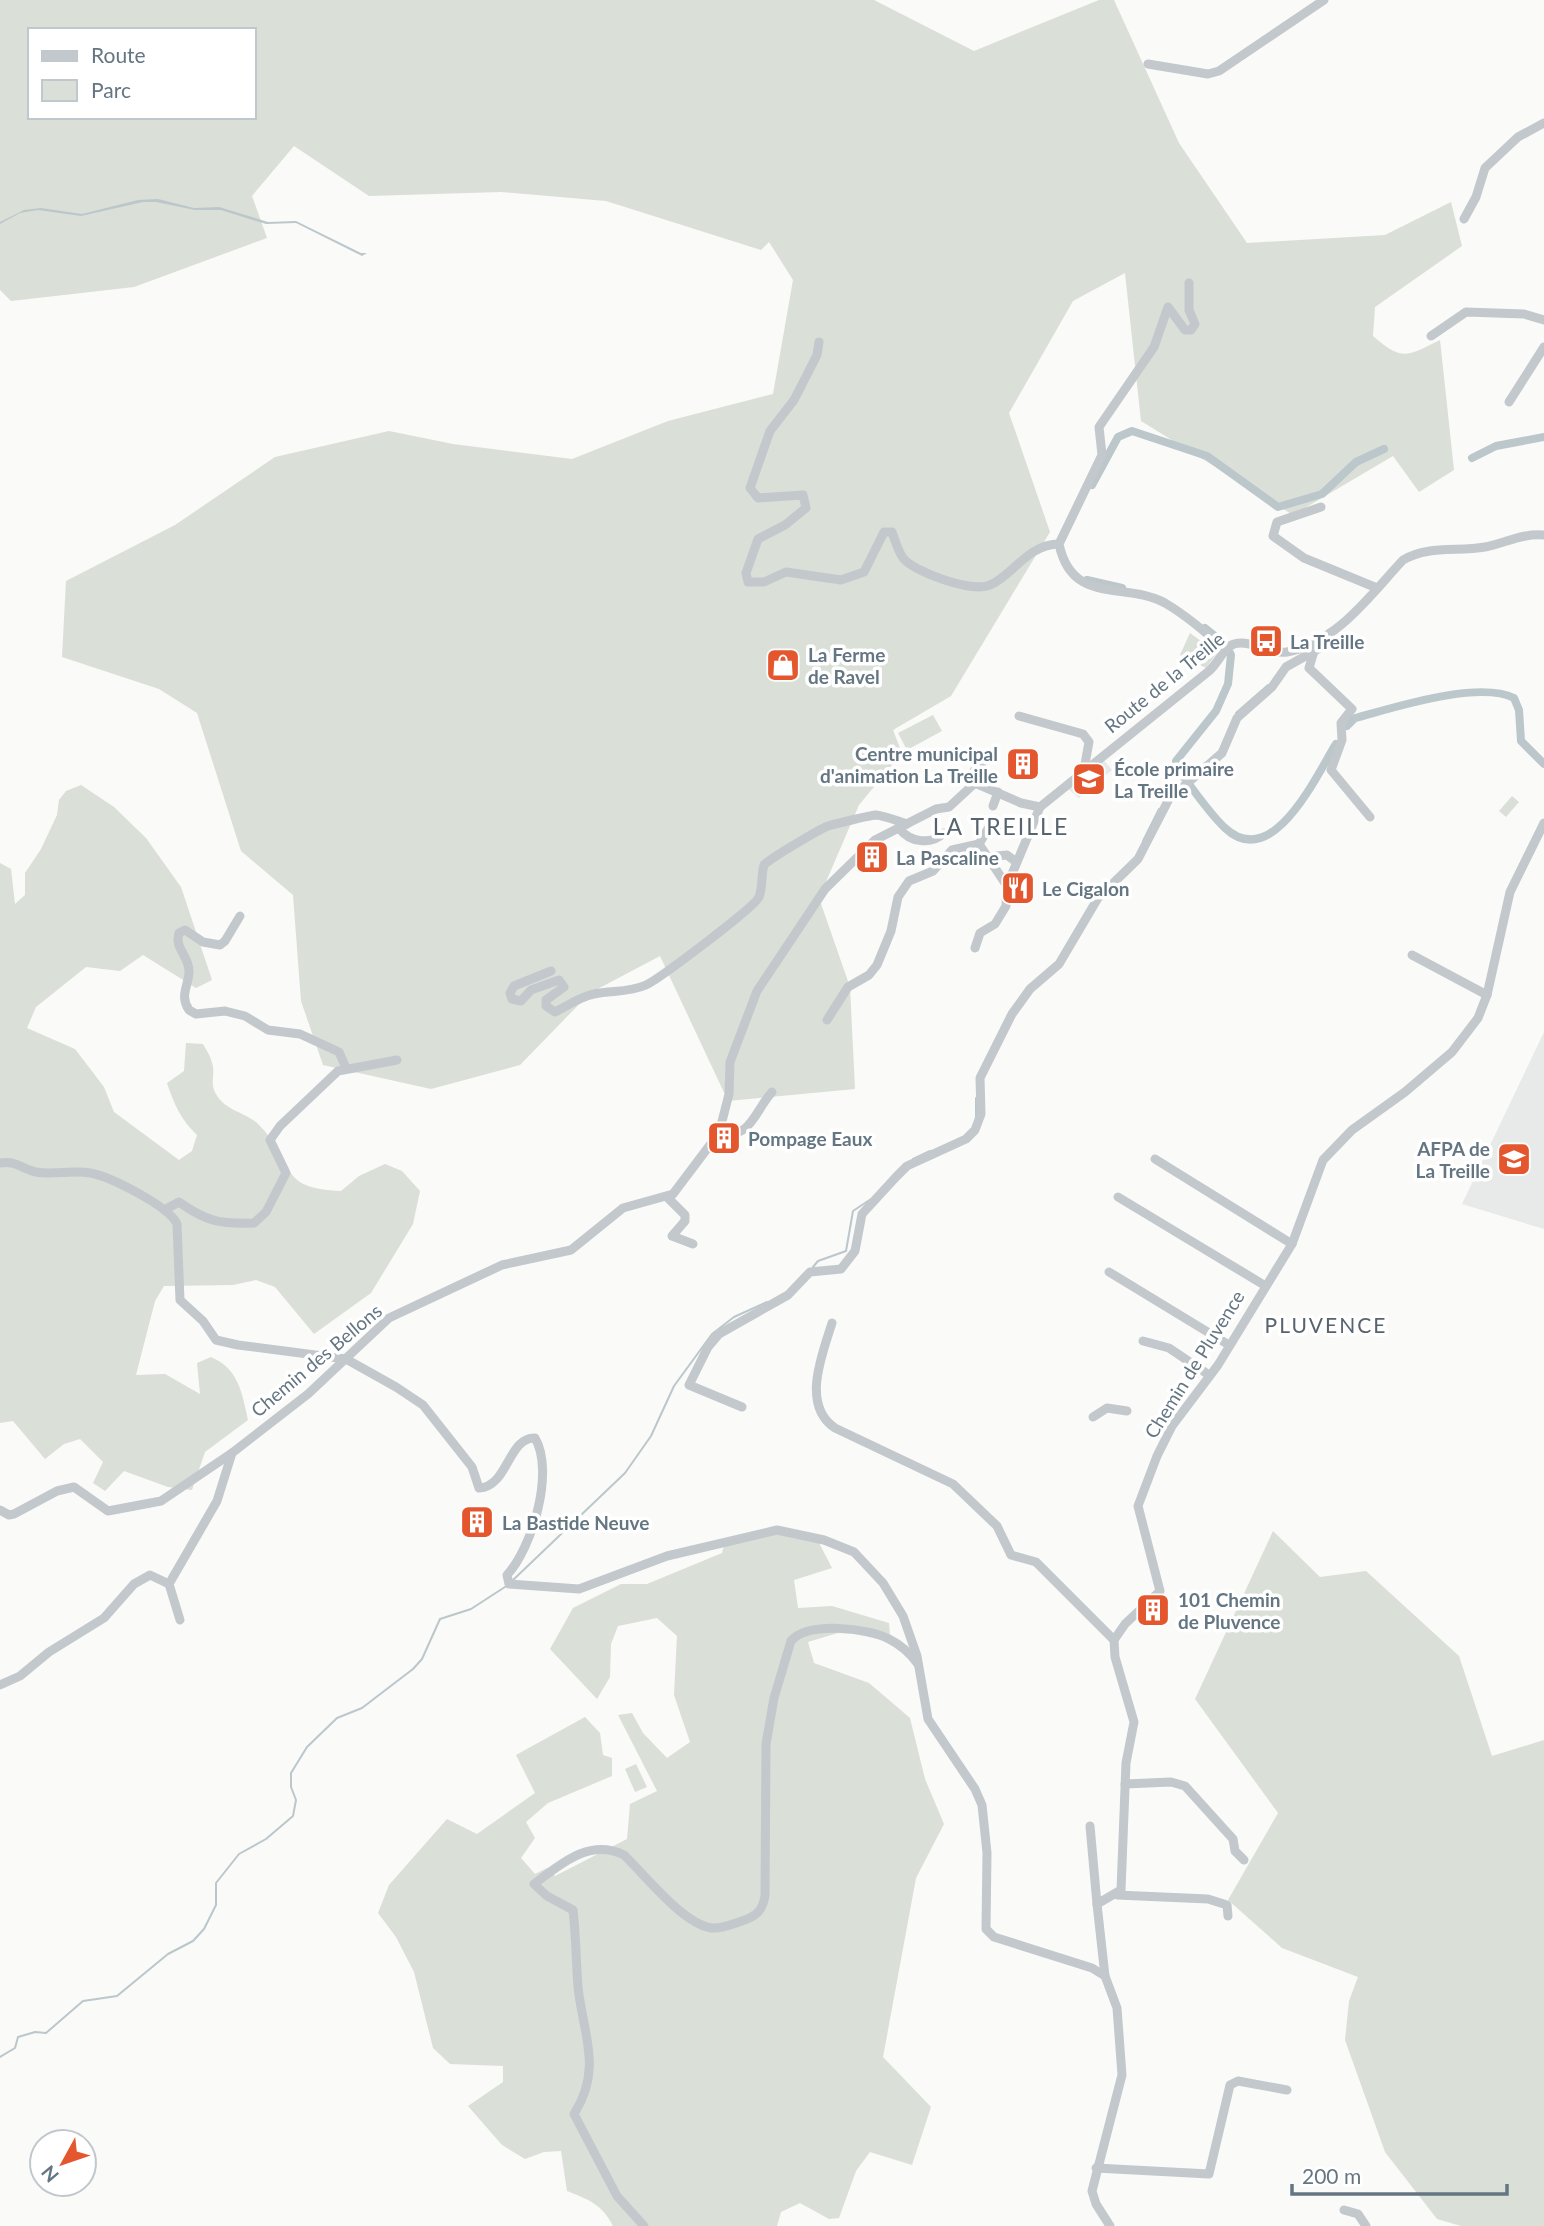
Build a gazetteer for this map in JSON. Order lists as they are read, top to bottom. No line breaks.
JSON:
{"streets":{"street":["Route de la Treille","Chemin des Bellons","Chemin de Pluvence"]},"districts":["LA TREILLE","PLUVENCE"],"places":{"bus stop":["La Treille"],"shop":["La Ferme de Ravel"],"building":["Centre municipal d'animation La Treille","La Pascaline","Pompage Eaux","La Bastide Neuve","101 Chemin de Pluvence"],"school or university":["École primaire La Treille","AFPA de La Treille"],"restaurant":["Le Cigalon"]},"legend":["Route","Parc"],"scale_bar":"200 m","north":"bottom left"}
